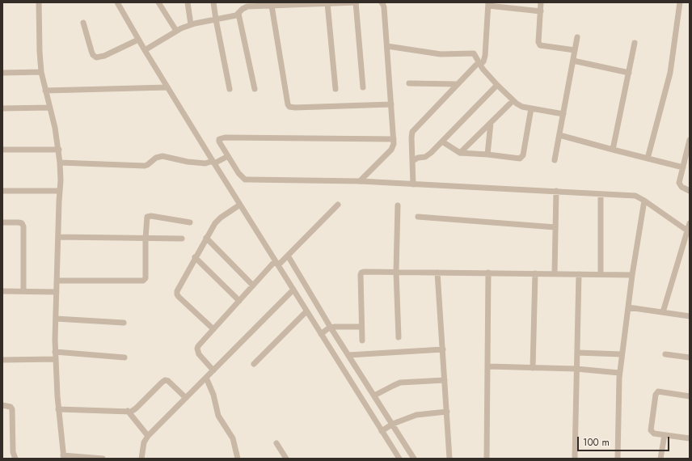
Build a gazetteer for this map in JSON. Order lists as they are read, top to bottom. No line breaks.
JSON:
{"scale_bar":"100 m"}
